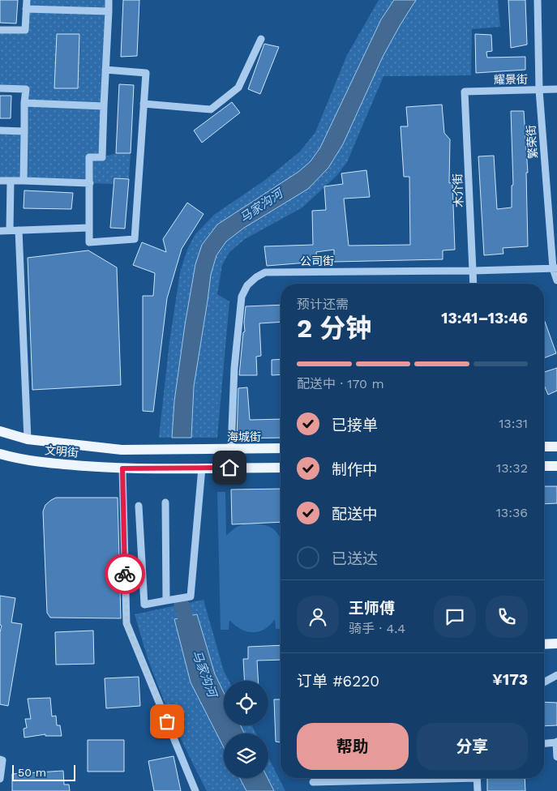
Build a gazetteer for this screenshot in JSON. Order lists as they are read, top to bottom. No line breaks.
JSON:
{"streets":{"main road":["海城街","文明街"],"street":["耀景街","繁荣街","木介街","公司街"]},"crossings":[["耀景街","繁荣街"],["耀景街","木介街"],["繁荣街","公司街"],["木介街","公司街"],["公司街","海城街"],["海城街","文明街"]],"water":["马家沟河"],"scale_bar":"50 m","page":{"heading":["2 分钟","预计还需","13:41–13:46"],"panel":["王师傅","骑手 · 4.4","订单 #6220","¥173"],"bar":"配送中 · 170 m","list":[["已接单","13:31"],["制作中","13:32"],["配送中","13:36"],"已送达"],"buttons":["帮助","分享"],"scale":"50 m"}}
